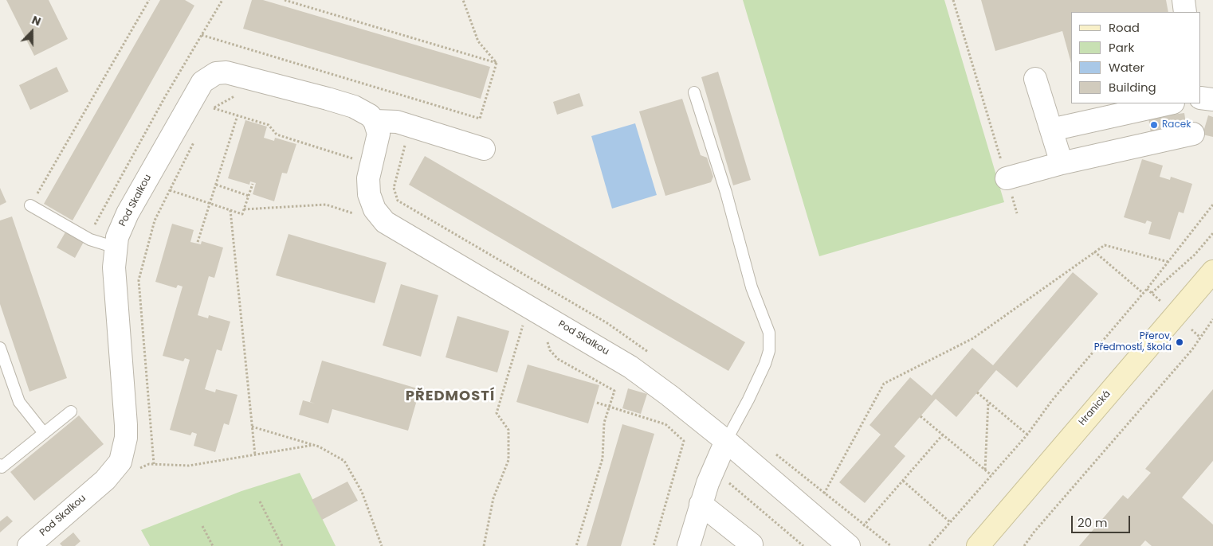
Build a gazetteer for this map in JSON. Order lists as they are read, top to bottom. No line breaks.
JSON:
{"streets":{"main road":["Hranická"],"street":["Pod Skalkou"]},"districts":["PŘEDMOSTÍ"],"places":["Racek","Přerov, Předmostí, škola"],"legend":["Road","Park","Water","Building"],"scale_bar":"20 m","north":"top"}
